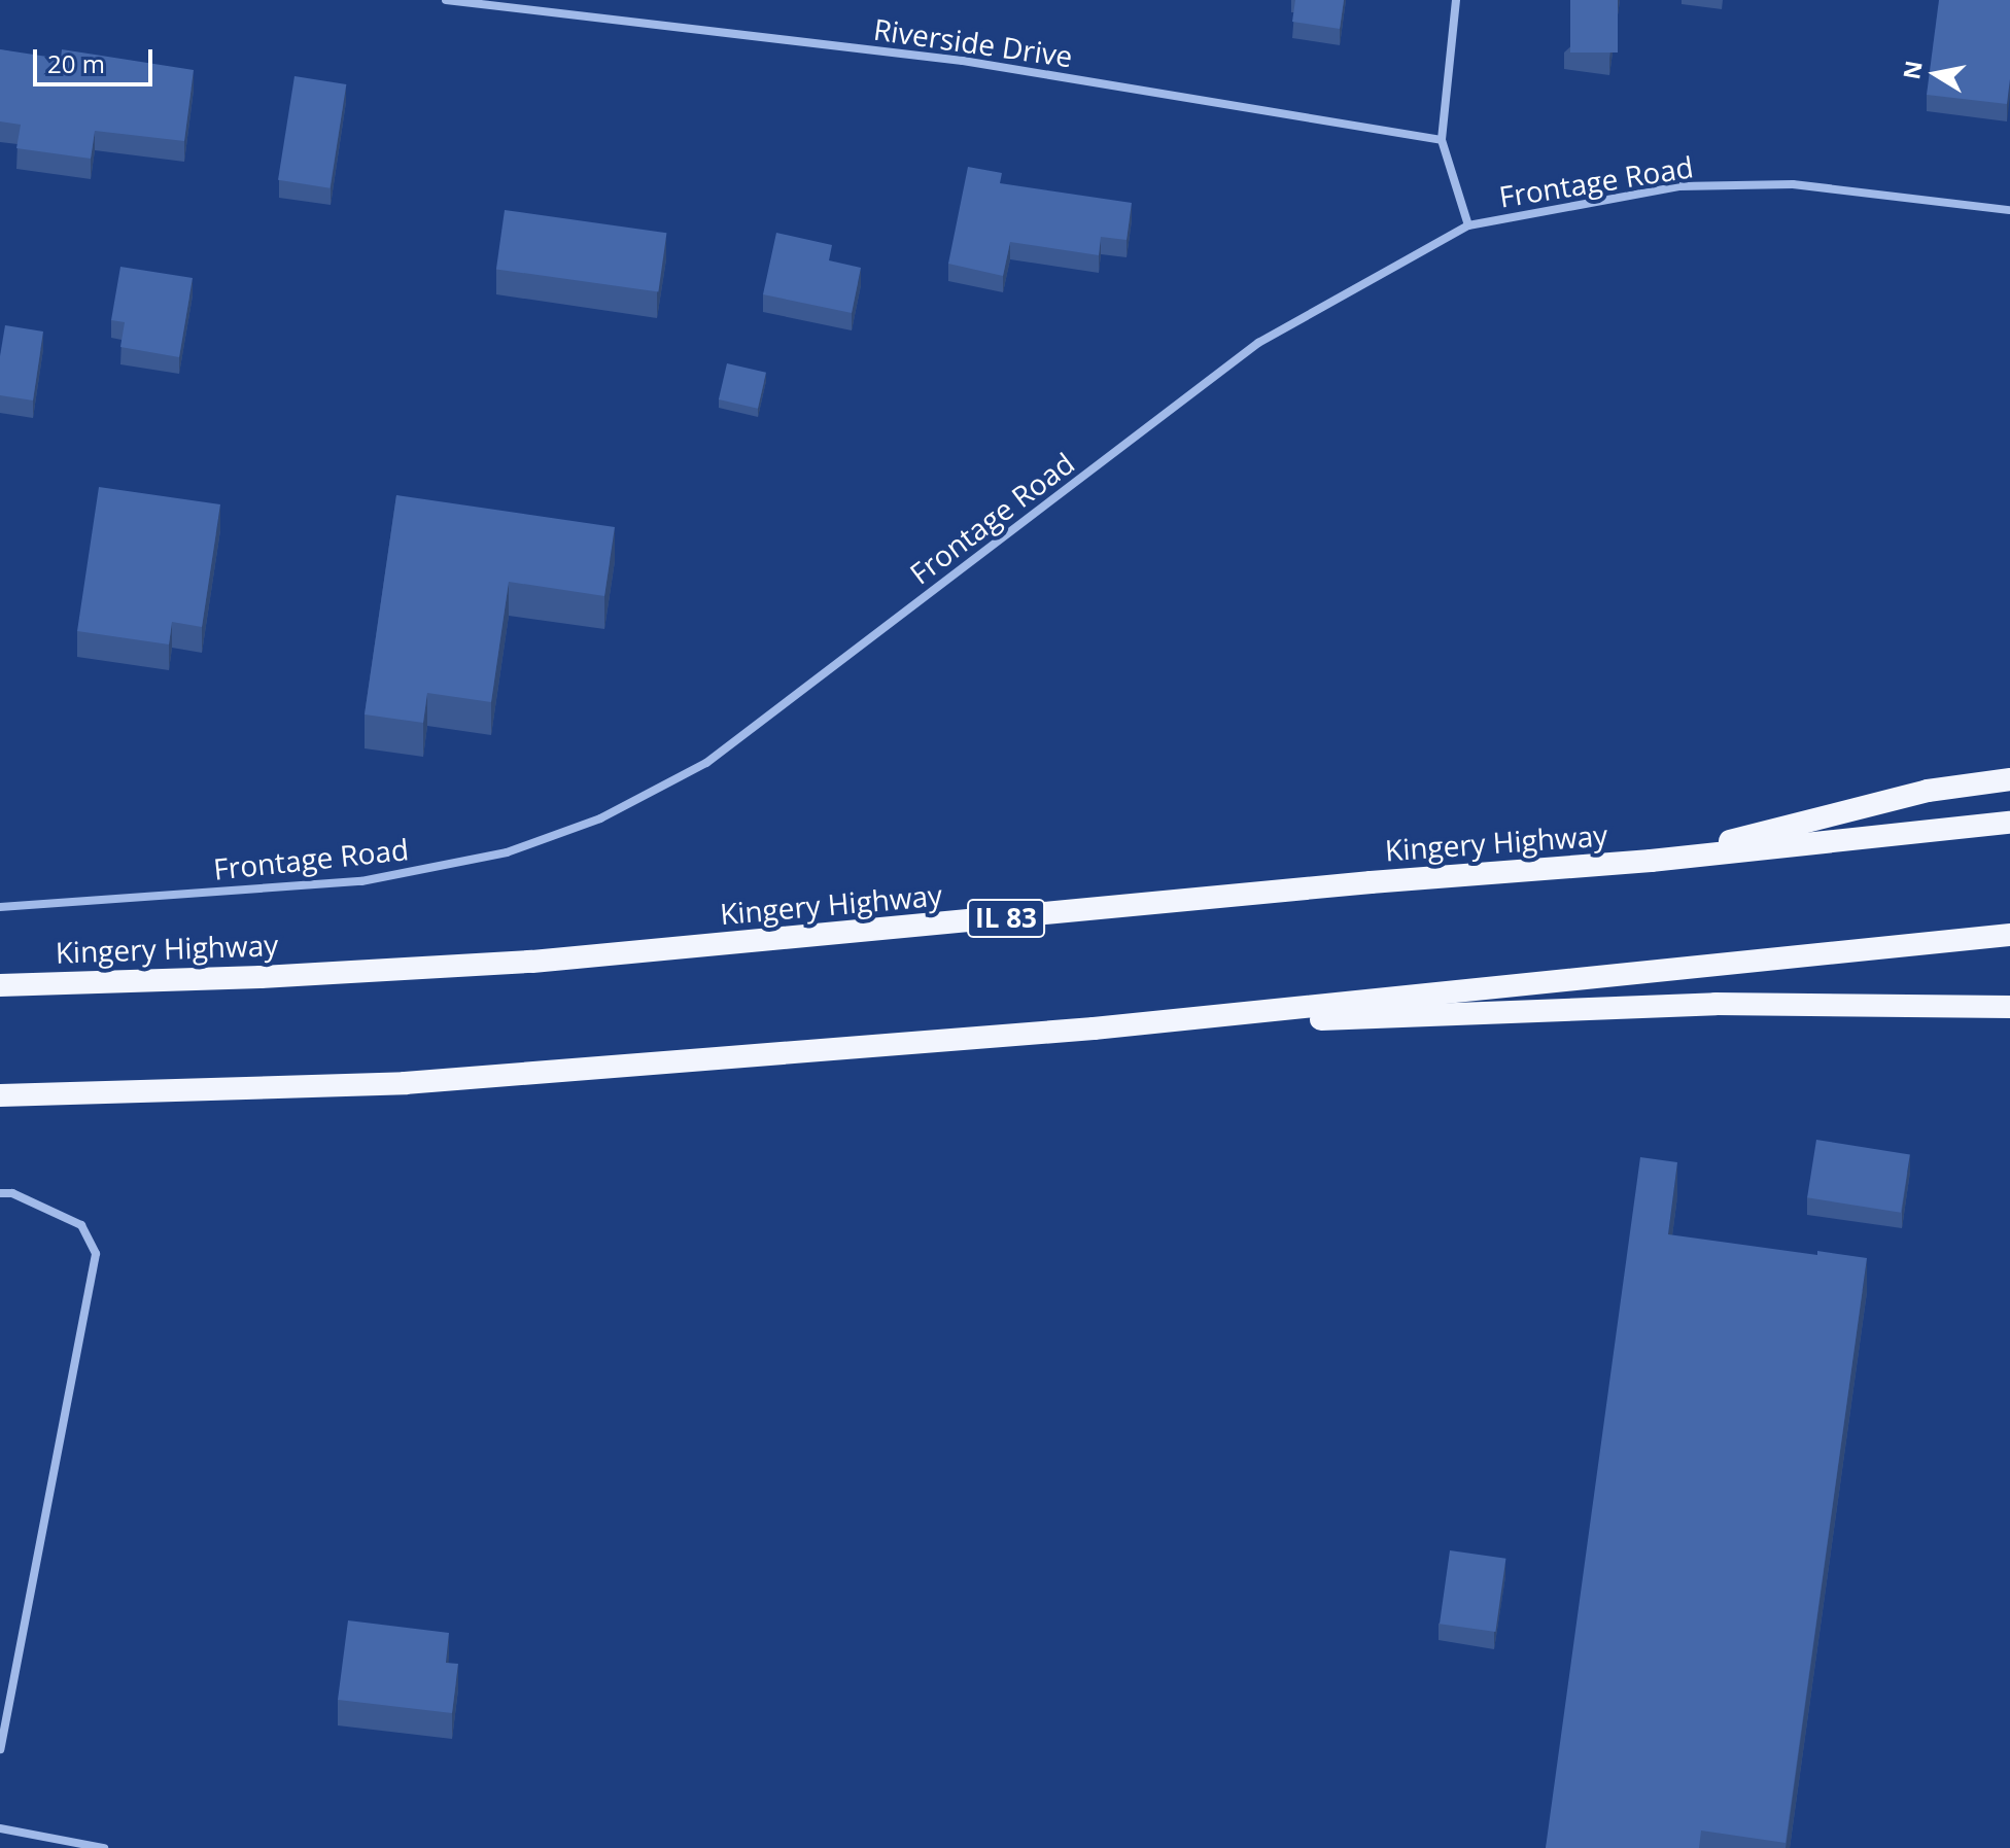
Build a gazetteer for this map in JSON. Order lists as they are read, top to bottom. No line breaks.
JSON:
{"streets":{"highway":["Kingery Highway","IL 83"],"street":["Riverside Drive","Frontage Road"]},"scale_bar":"20 m","north":"left"}
